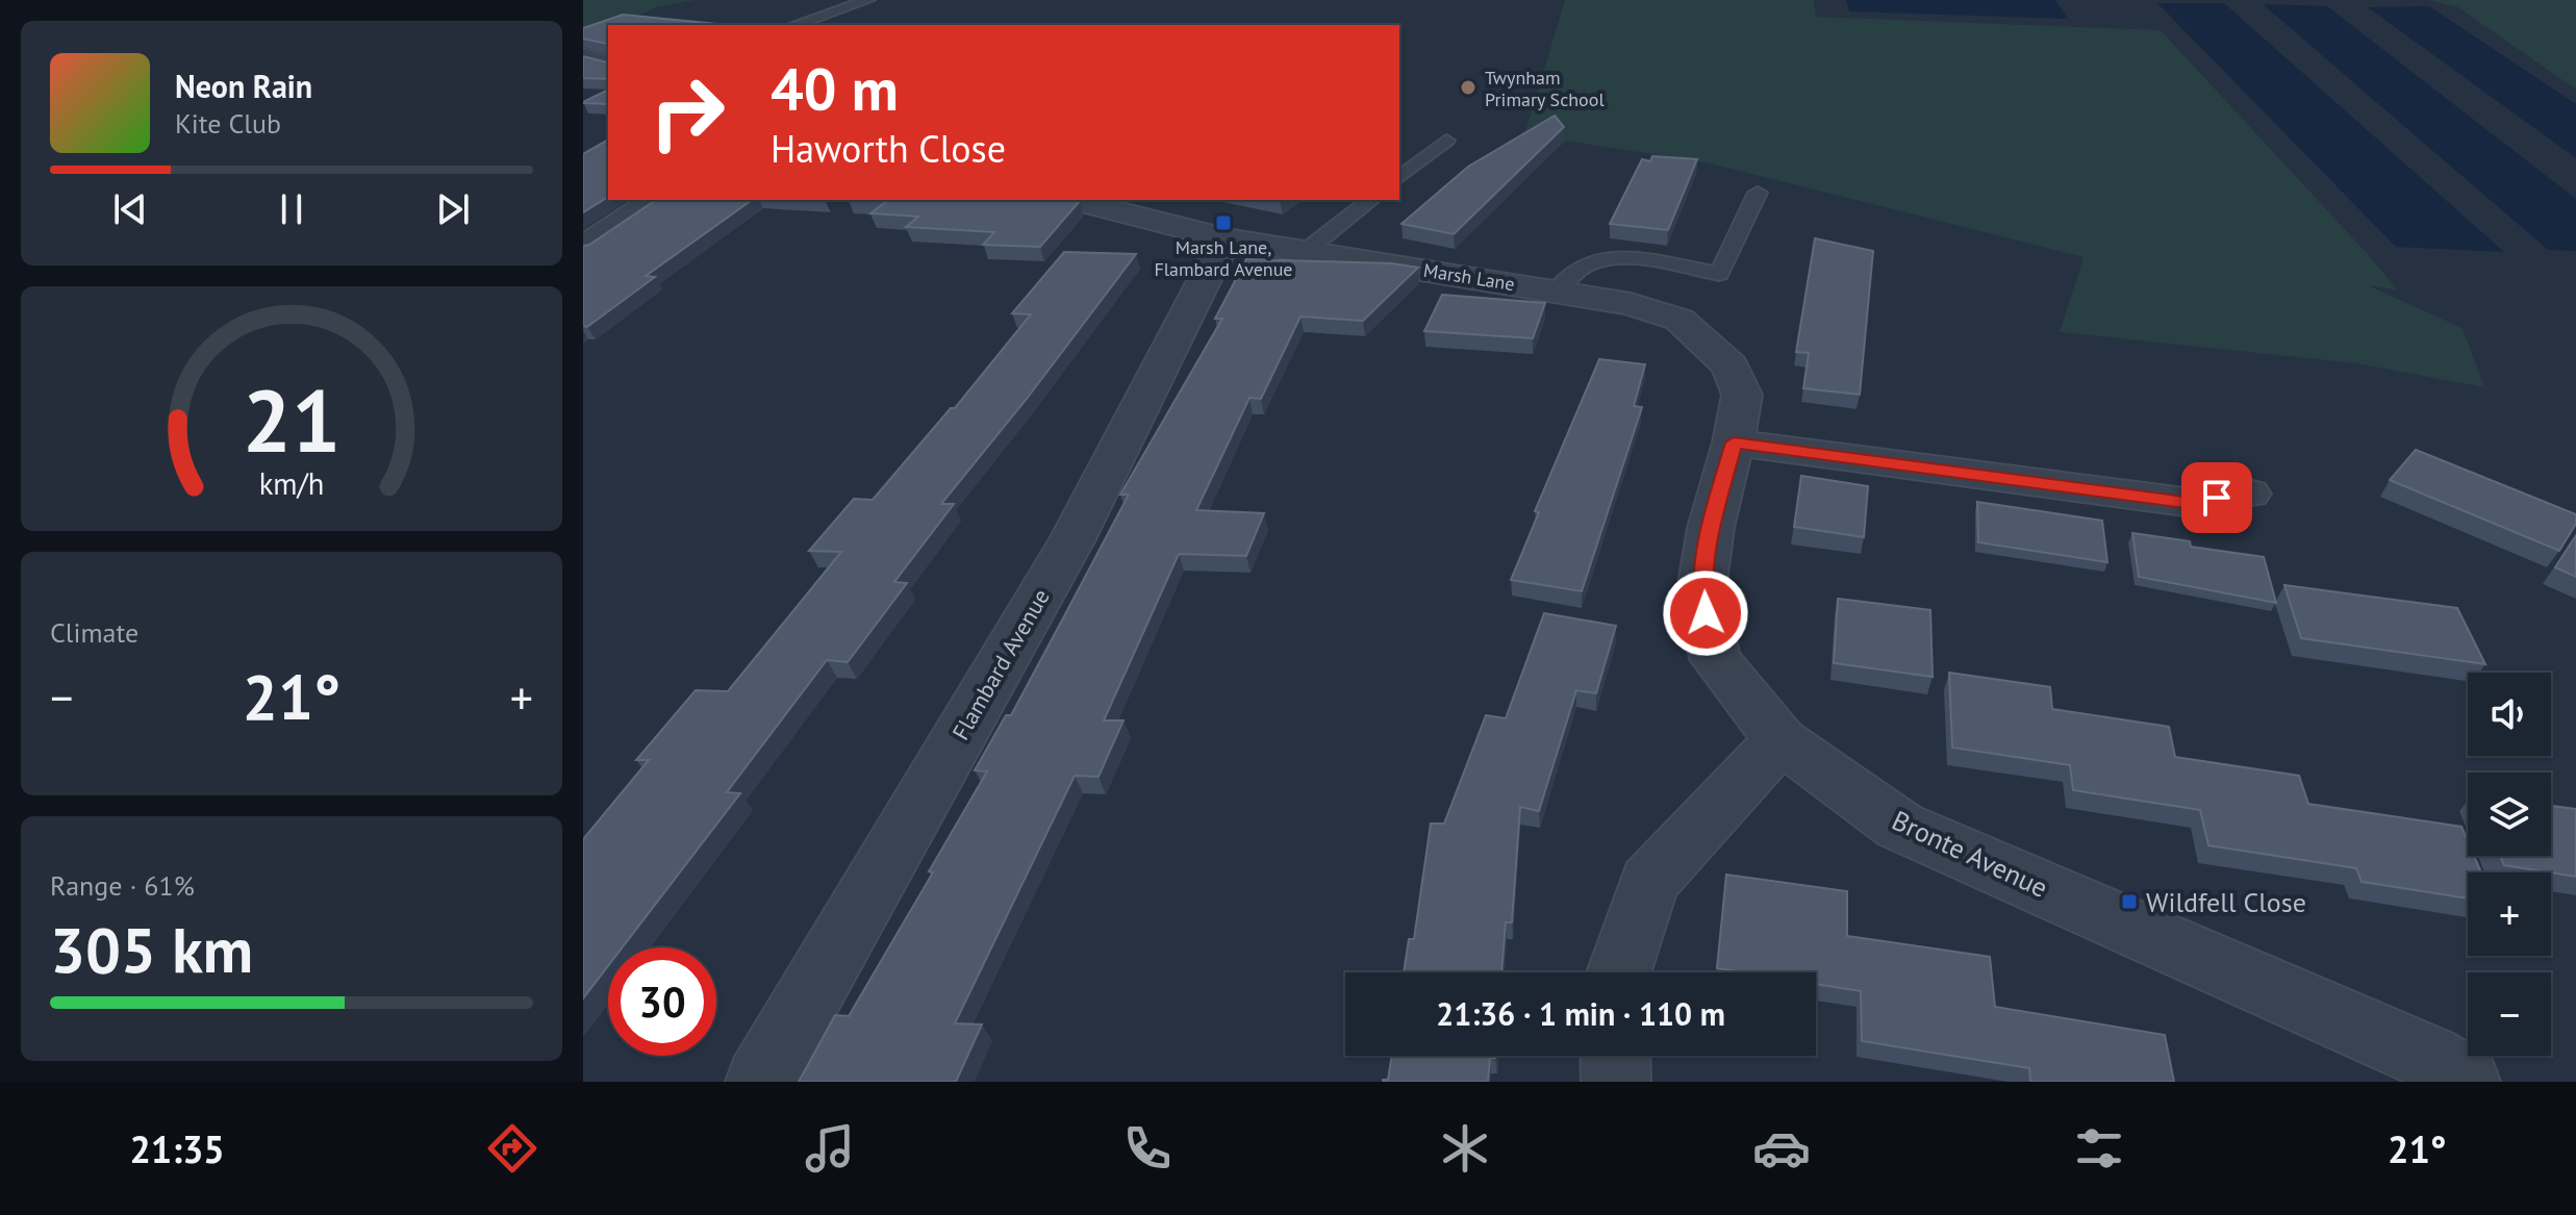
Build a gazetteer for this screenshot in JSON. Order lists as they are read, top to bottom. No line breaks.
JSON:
{"streets":{"street":["Marsh Lane","Flambard Avenue","Bronte Avenue"]},"crossings":[["Marsh Lane","Flambard Avenue"],["Marsh Lane","Bronte Avenue"]],"places":{"other":["Twynham Primary School"],"transit":["Marsh Lane, Flambard Avenue","Wildfell Close"]},"page":{"turn":["40 m","Haworth Close"],"song":["Neon Rain","Kite Club"],"tile":["Climate",["Range · 61%","305 km"]],"heat":["−","21°","+"],"map_buttons":["+","−"],"limit":"30","trip":"21:36 · 1 min · 110 m","tabs":["21:35","21°"],"gauge":["21","km/h"]}}
